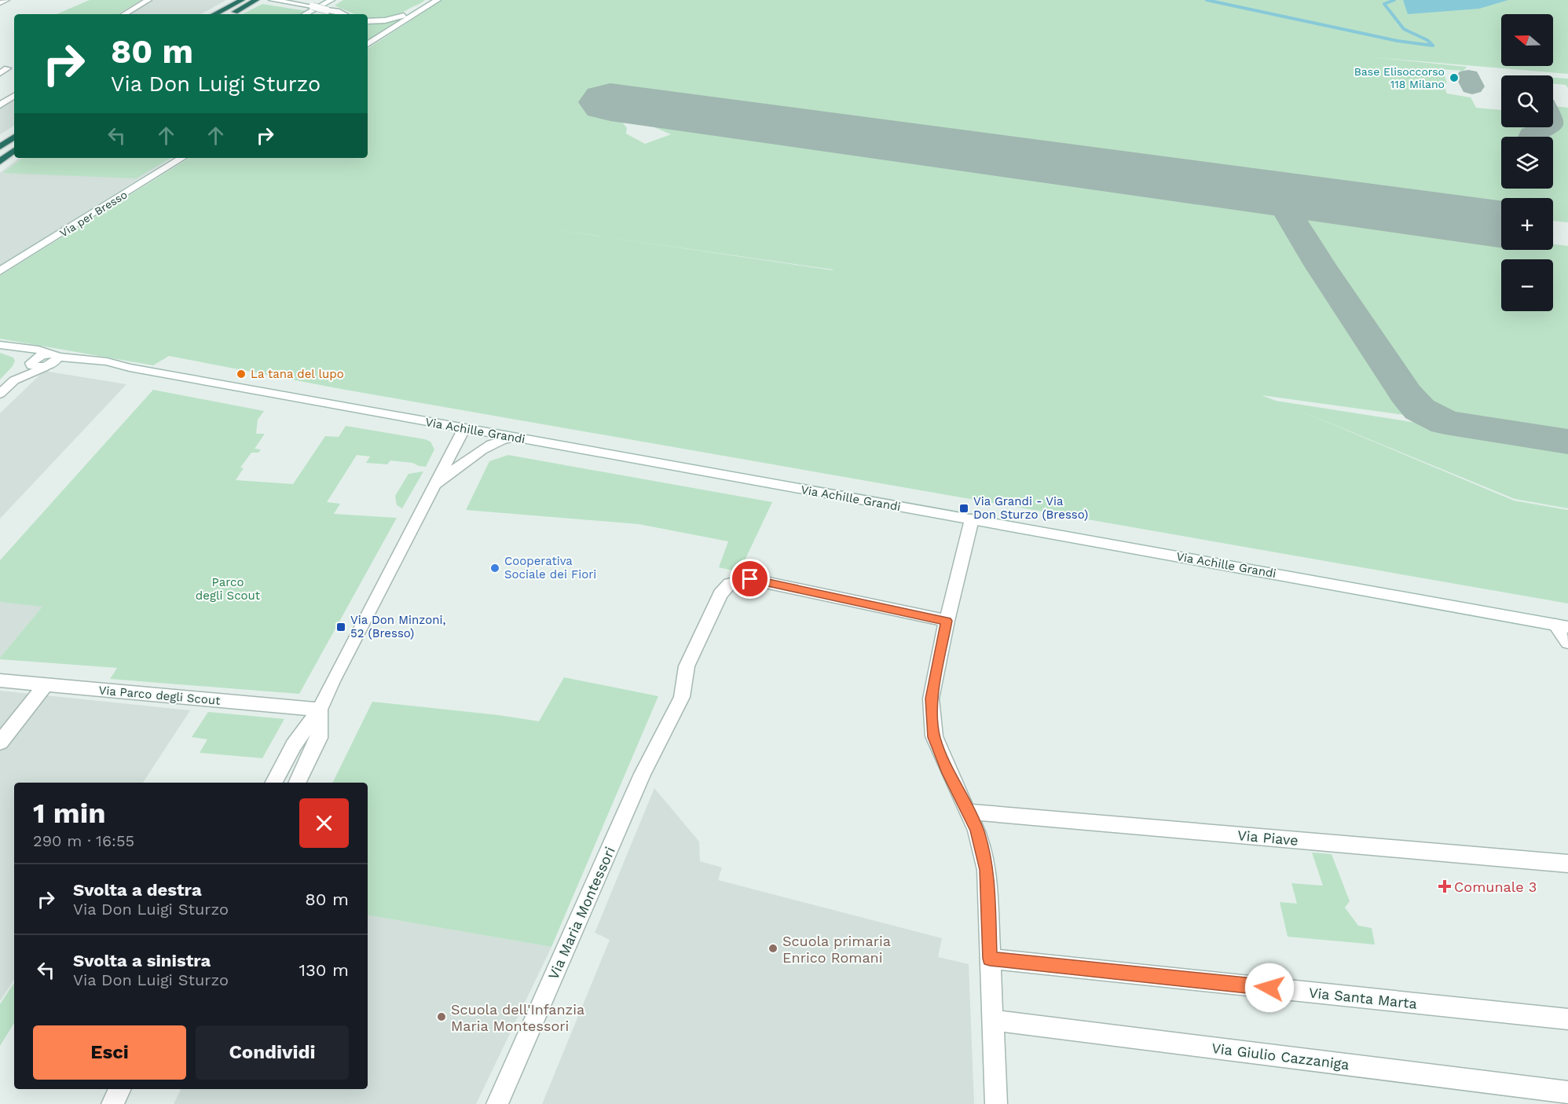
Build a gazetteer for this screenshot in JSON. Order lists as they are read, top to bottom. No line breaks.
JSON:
{"streets":{"street":["Via per Bresso","Via Achille Grandi","Via Parco degli Scout","Via Piave","Via Maria Montessori","Via Santa Marta","Via Giulio Cazzaniga"]},"parks":["Parco degli Scout"],"places":{"other":["Base Elisoccorso 118 Milano","La tana del lupo","Cooperativa Sociale dei Fiori","Scuola primaria Enrico Romani","Scuola dell'Infanzia Maria Montessori"],"transit":["Via Grandi - Via Don Sturzo (Bresso)","Via Don Minzoni, 52 (Bresso)"],"health":["Comunale 3"]},"north":"left","page":{"map_buttons":["+","−"],"turn":["80 m","Via Don Luigi Sturzo"],"heading":["1 min","290 m · 16:55"],"list":[{"name":"Svolta a destra","note":"Via Don Luigi Sturzo","value":"80 m"},{"name":"Svolta a sinistra","note":"Via Don Luigi Sturzo","value":"130 m"}],"buttons":["Esci","Condividi"]}}
